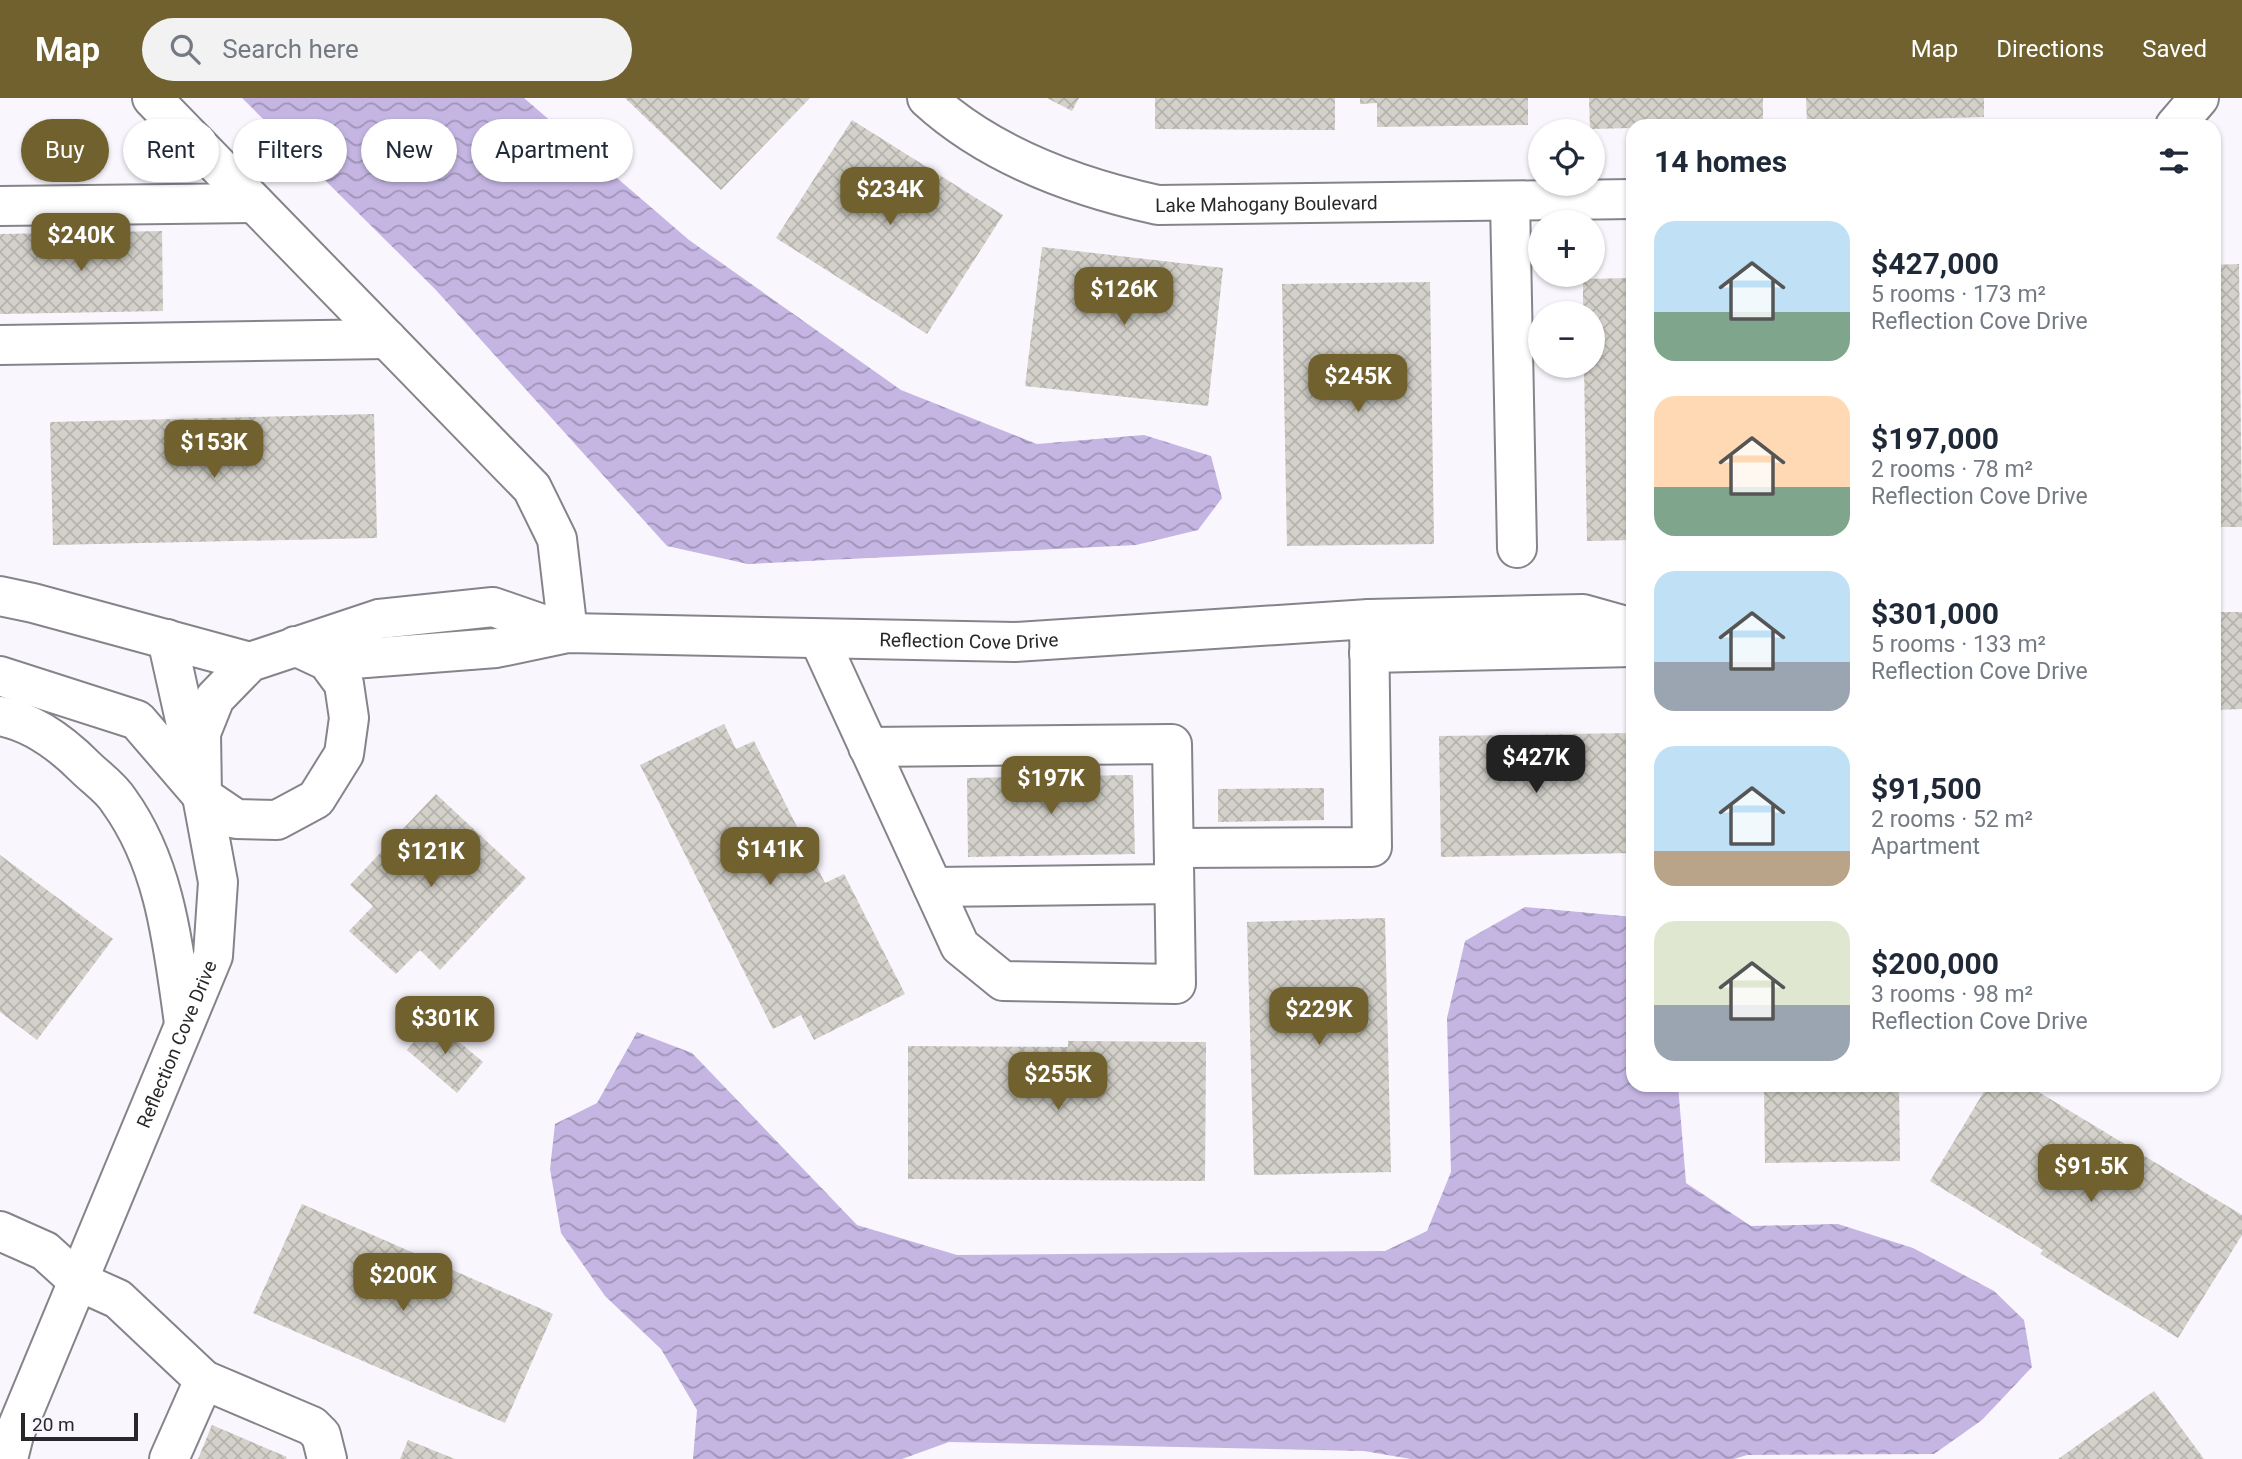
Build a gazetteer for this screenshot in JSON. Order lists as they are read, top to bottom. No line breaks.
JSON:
{"streets":{"street":["Lake Mahogany Boulevard","Reflection Cove Drive"]},"scale_bar":"20 m","page":{"header":"Map","search":"Search here","nav":["Map","Directions","Saved"],"map_buttons":["+","−"],"chip":["Buy","Rent","Filters","New","Apartment"],"heading":"14 homes","price":["$234K","$240K","$126K","$245K","$153K","$427K","$197K","$141K","$121K","$229K","$301K","$255K","$91.5K","$200K"],"list":[{"name":"$427,000","note":"5 rooms · 173 m² · Reflection Cove Drive"},{"name":"$197,000","note":"2 rooms · 78 m² · Reflection Cove Drive"},{"name":"$301,000","note":"5 rooms · 133 m² · Reflection Cove Drive"},{"name":"$91,500","note":"2 rooms · 52 m² · Apartment"},{"name":"$200,000","note":"3 rooms · 98 m² · Reflection Cove Drive"}],"scale":"20 m"}}
